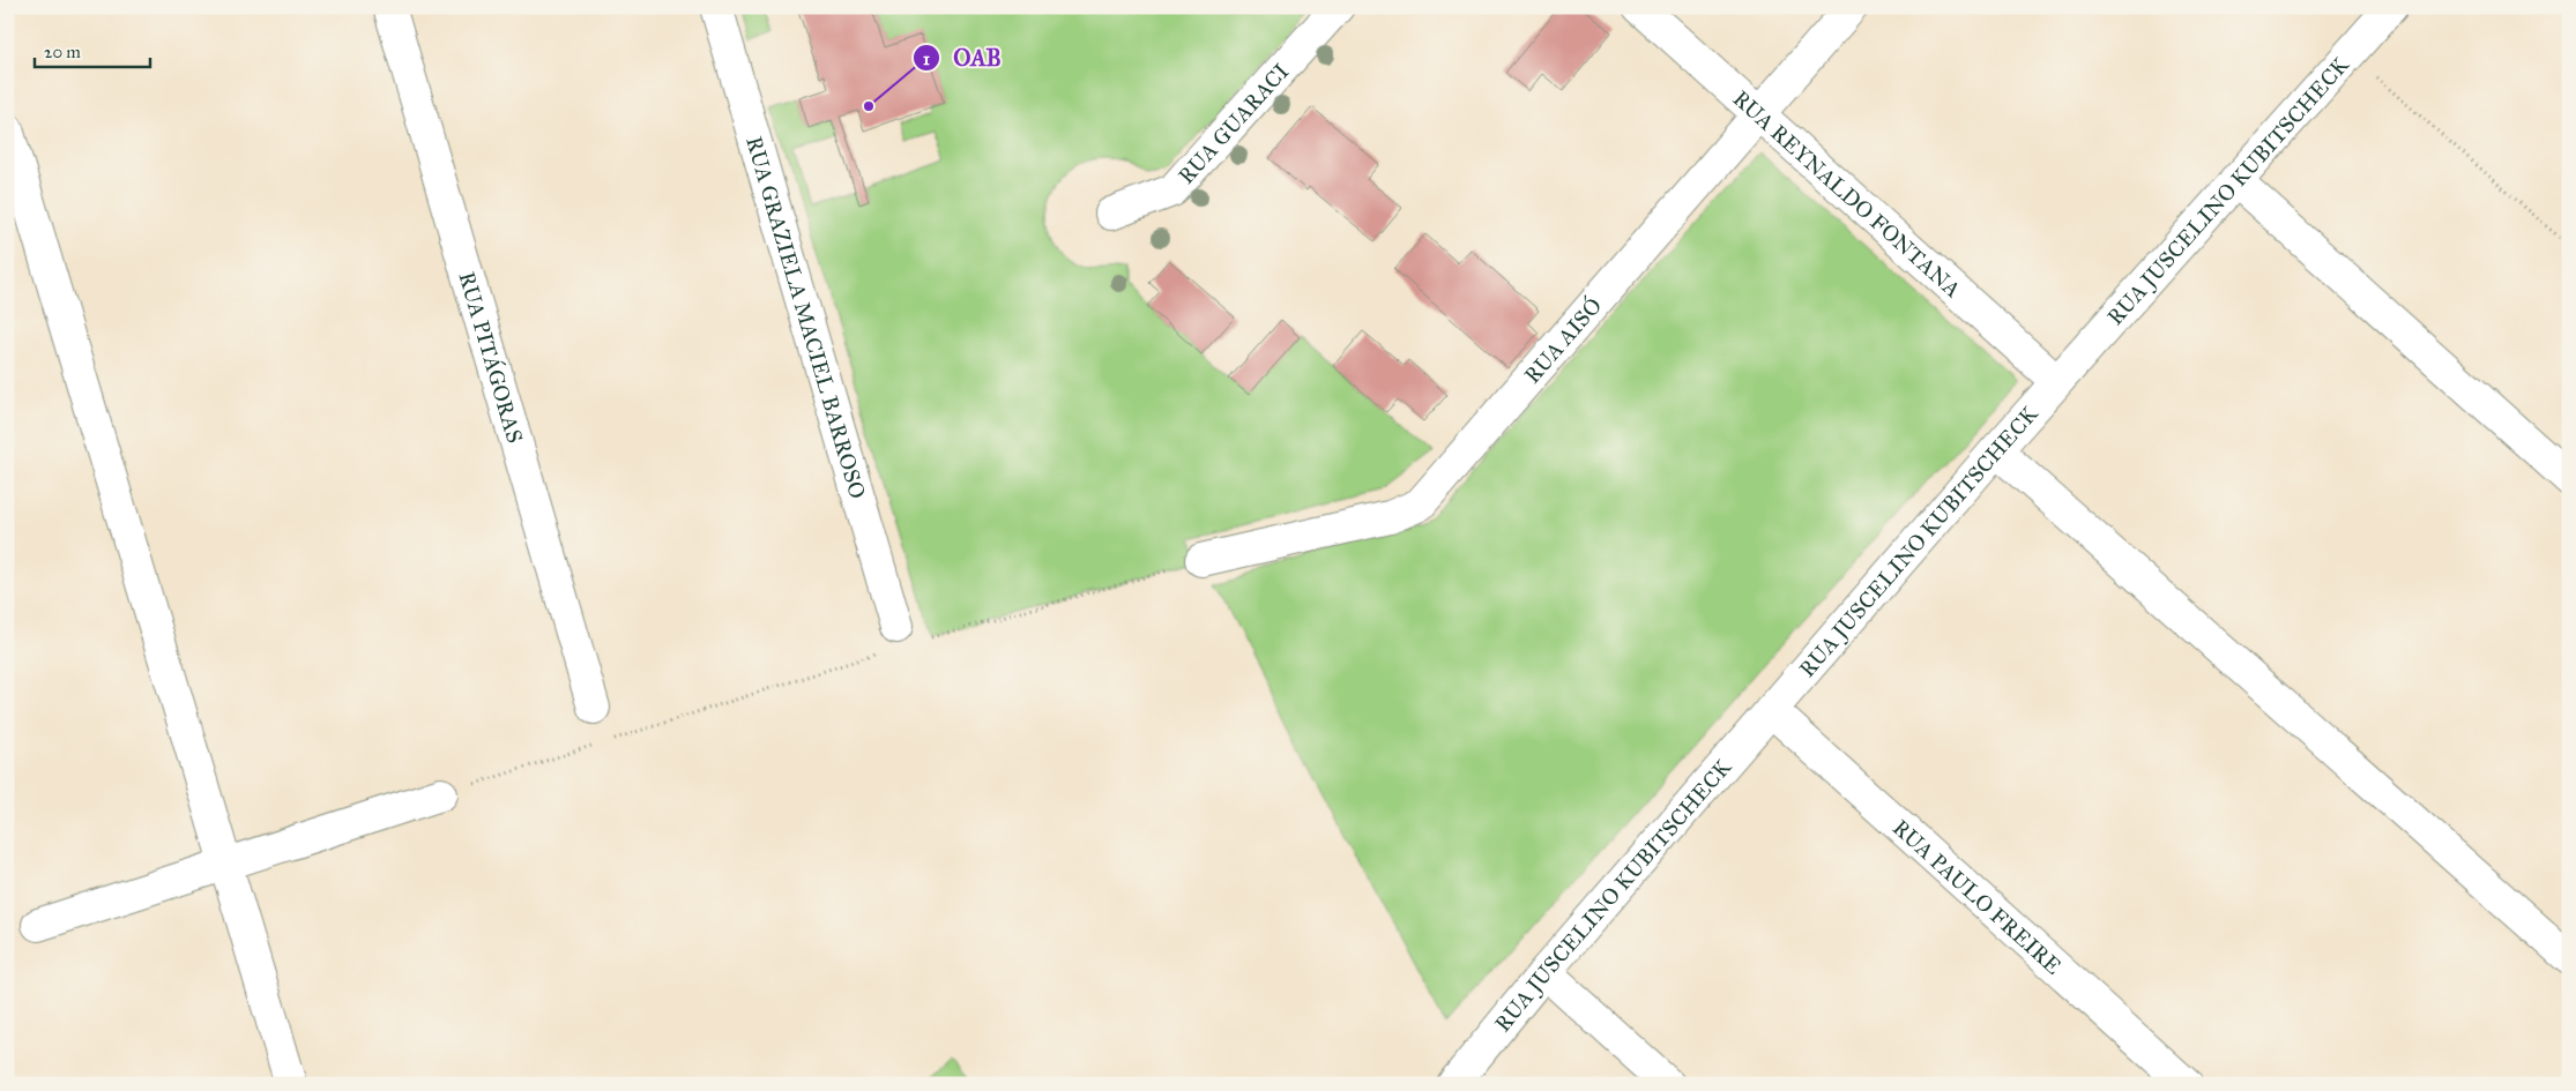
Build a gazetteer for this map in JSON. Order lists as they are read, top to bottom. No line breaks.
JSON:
{"streets":{"street":["RUA GUARACI","RUA JUSCELINO KUBITSCHECK","RUA REYNALDO FONTANA","RUA GRAZIELA MACIEL BARROSO","RUA AISÓ","RUA PITÁGORAS","RUA PAULO FREIRE"]},"crossings":[["RUA JUSCELINO KUBITSCHECK","RUA REYNALDO FONTANA"],["RUA JUSCELINO KUBITSCHECK","RUA PAULO FREIRE"],["RUA REYNALDO FONTANA","RUA AISÓ"]],"places":["OAB"],"scale_bar":"20 m"}
